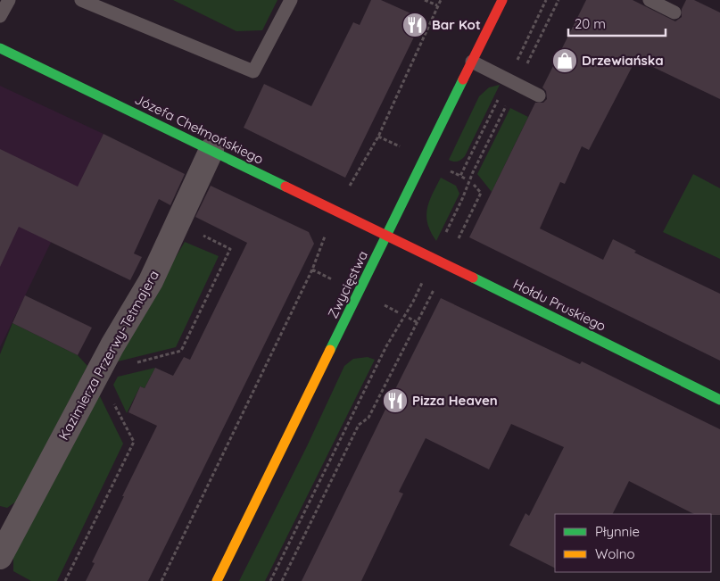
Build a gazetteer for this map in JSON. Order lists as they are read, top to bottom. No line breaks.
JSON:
{"streets":{"street":["Józefa Chełmońskiego","Zwycięstwa","Hołdu Pruskiego","Kazimierza Przerwy-Tetmajera"]},"crossings":[["Józefa Chełmońskiego","Zwycięstwa"],["Józefa Chełmońskiego","Hołdu Pruskiego"],["Józefa Chełmońskiego","Kazimierza Przerwy-Tetmajera"],["Zwycięstwa","Hołdu Pruskiego"]],"places":{"restaurant":["Bar Kot","Pizza Heaven"],"shop":["Drzewiańska"]},"legend":["Płynnie","Wolno"],"scale_bar":"20 m"}
